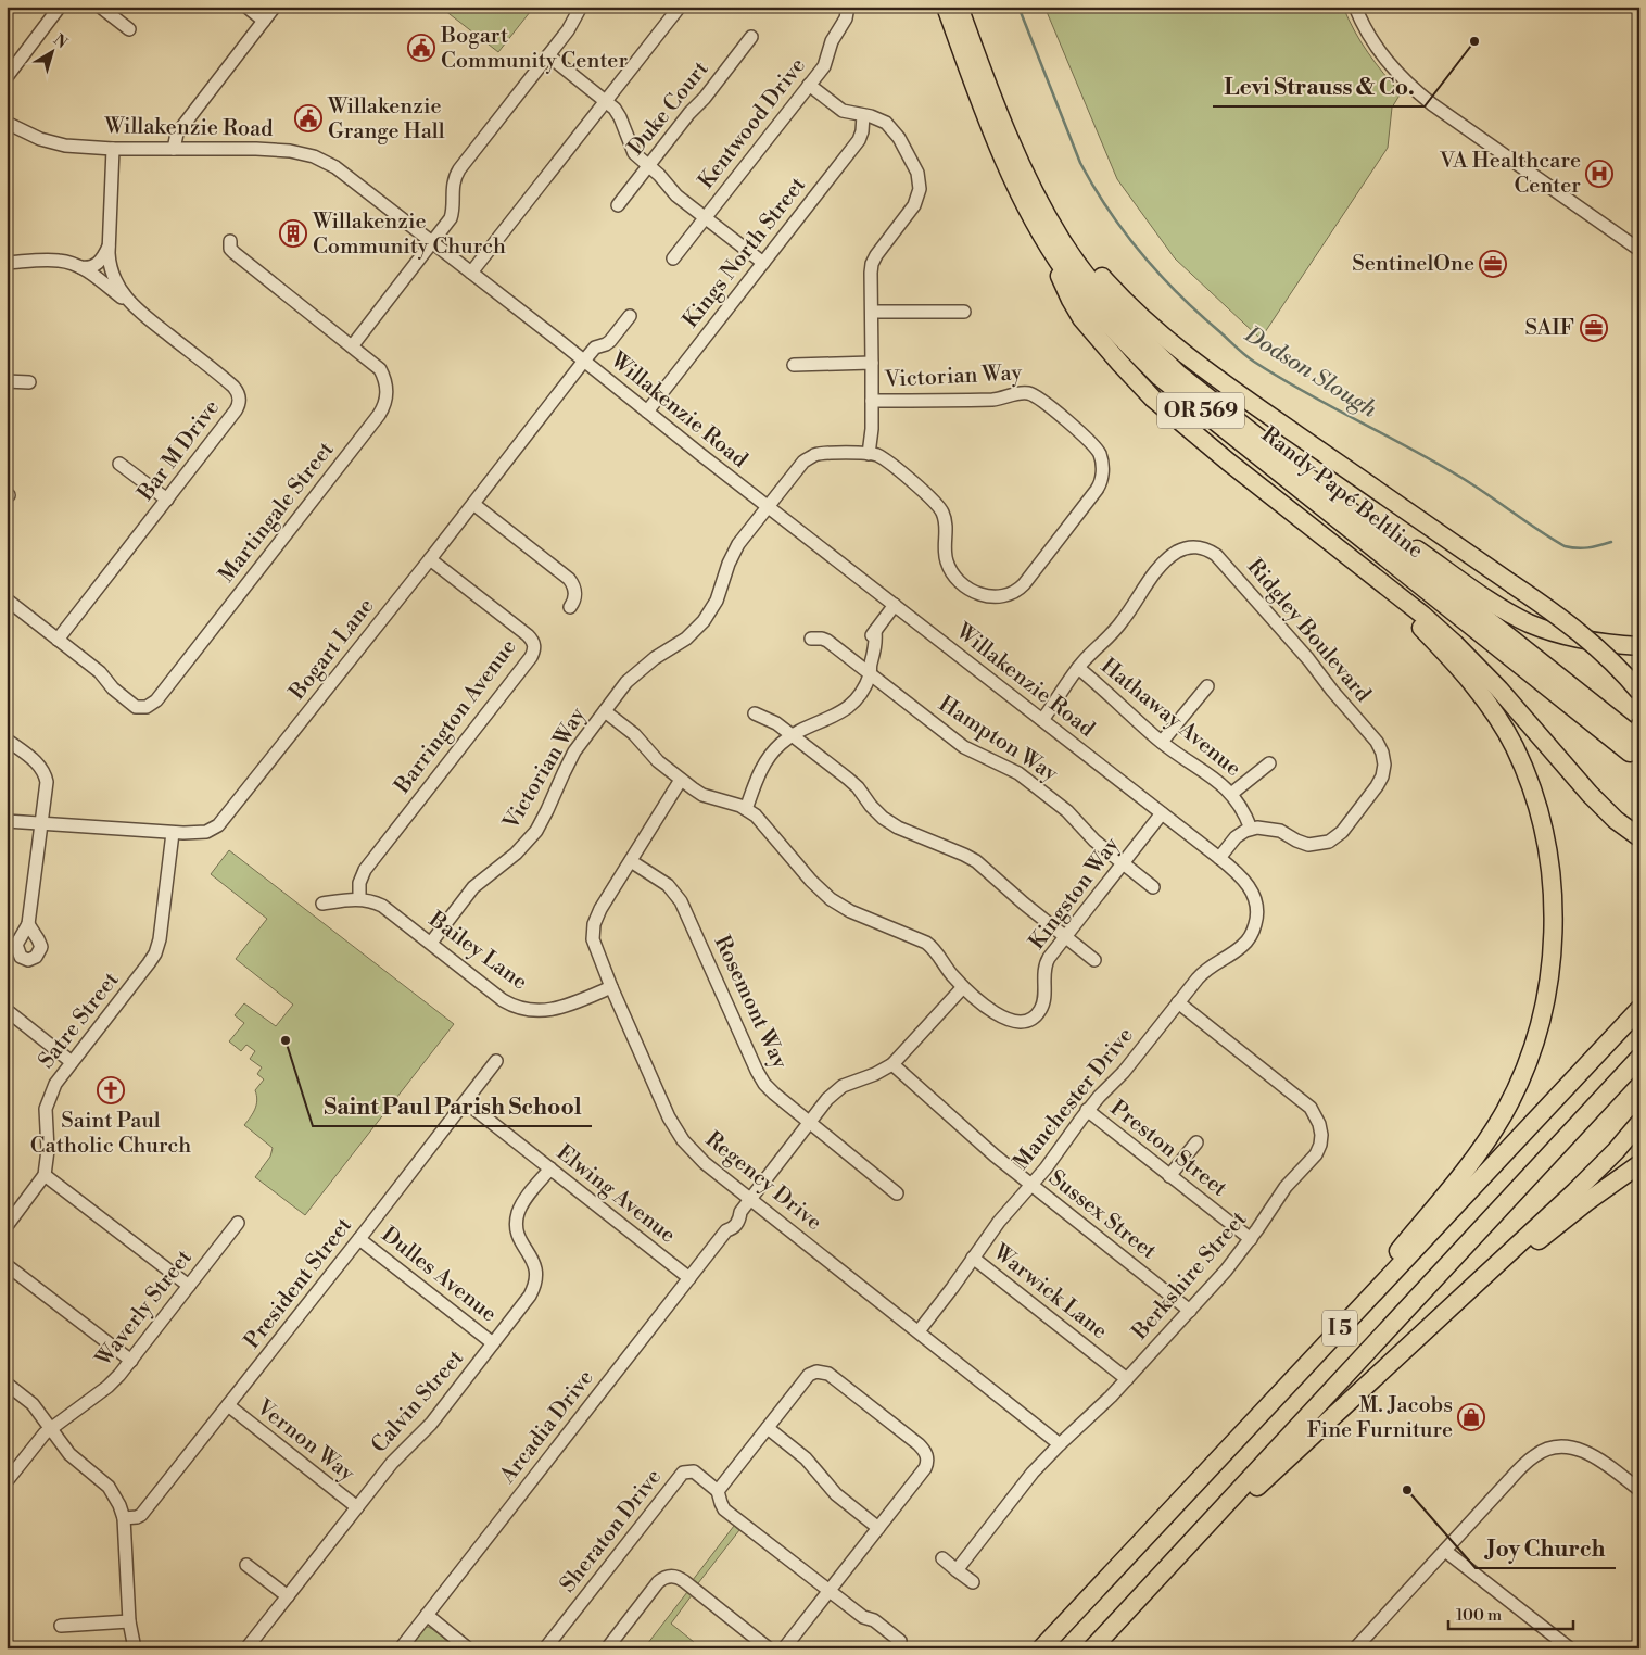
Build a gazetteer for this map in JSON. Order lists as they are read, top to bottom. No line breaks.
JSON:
{"streets":{"highway":["OR 569","Randy Papé Beltline","I 5"],"street":["Duke Court","Kentwood Drive","Willakenzie Road","Kings North Street","Victorian Way","Bar M Drive","Martingale Street","Ridgley Boulevard","Bogart Lane","Barrington Avenue","Hathaway Avenue","Hampton Way","Kingston Way","Bailey Lane","Rosemont Way","Satre Street","Manchester Drive","Preston Street","Regency Drive","Elwing Avenue","Sussex Street","Dulles Avenue","Berkshire Street","President Street","Warwick Lane","Waverly Street","Calvin Street","Arcadia Drive","Vernon Way","Sheraton Drive"]},"crossings":[["Willakenzie Road","Kings North Street"],["Willakenzie Road","Victorian Way"],["Willakenzie Road","Bar M Drive"],["Willakenzie Road","Ridgley Boulevard"],["Willakenzie Road","Bogart Lane"],["Willakenzie Road","Kingston Way"],["Willakenzie Road","Manchester Drive"],["Victorian Way","Bailey Lane"],["Bar M Drive","Martingale Street"],["Ridgley Boulevard","Hathaway Avenue"],["Bogart Lane","Barrington Avenue"],["Bogart Lane","Satre Street"],["Barrington Avenue","Bailey Lane"],["Hampton Way","Kingston Way"],["Kingston Way","Arcadia Drive"],["Bailey Lane","Regency Drive"],["Rosemont Way","Regency Drive"],["Rosemont Way","Arcadia Drive"],["Manchester Drive","Preston Street"],["Manchester Drive","Regency Drive"],["Manchester Drive","Sussex Street"],["Manchester Drive","Berkshire Street"],["Manchester Drive","Warwick Lane"],["Preston Street","Berkshire Street"],["Regency Drive","Berkshire Street"],["Regency Drive","Arcadia Drive"],["Elwing Avenue","President Street"],["Elwing Avenue","Calvin Street"],["Elwing Avenue","Arcadia Drive"],["Sussex Street","Berkshire Street"],["Sussex Street","Arcadia Drive"],["Dulles Avenue","President Street"],["Dulles Avenue","Calvin Street"],["Berkshire Street","Warwick Lane"],["President Street","Vernon Way"],["Calvin Street","Vernon Way"]],"water":["Dodson Slough"],"places":{"other":["Levi Strauss & Co.","Saint Paul Parish School","Joy Church"],"public building":["Bogart Community Center","Willakenzie Grange Hall"],"hospital":["VA Healthcare Center"],"building":["Willakenzie Community Church"],"office":["SentinelOne","SAIF"],"church":["Saint Paul Catholic Church"],"shop":["M. Jacobs Fine Furniture"]},"scale_bar":"100 m","north":"top right"}
